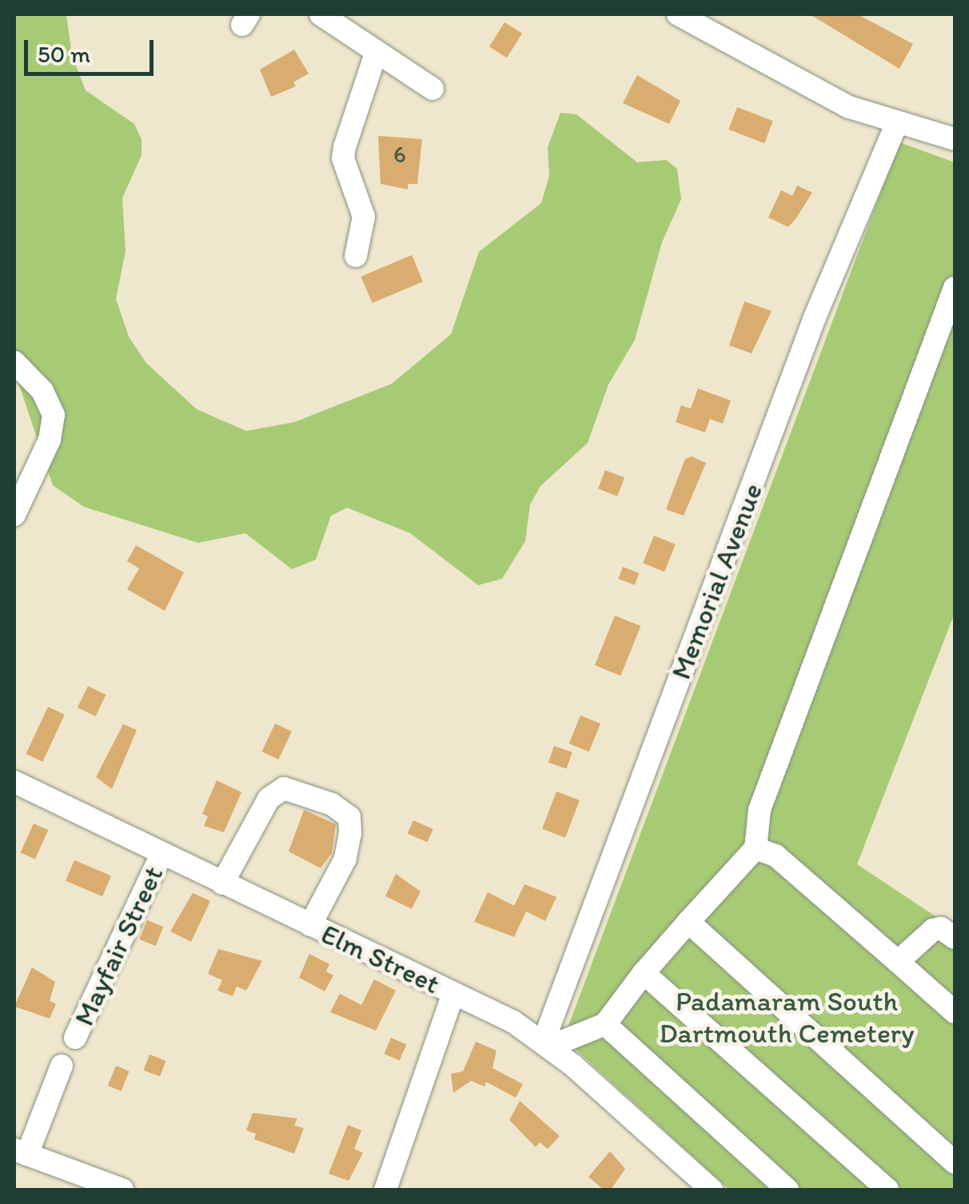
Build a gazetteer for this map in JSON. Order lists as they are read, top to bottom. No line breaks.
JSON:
{"streets":{"street":["Memorial Avenue","Mayfair Street","Elm Street"]},"crossings":[["Memorial Avenue","Elm Street"],["Mayfair Street","Elm Street"]],"parks":["Padamaram South Dartmouth Cemetery"],"house_numbers":["6"],"scale_bar":"50 m"}
